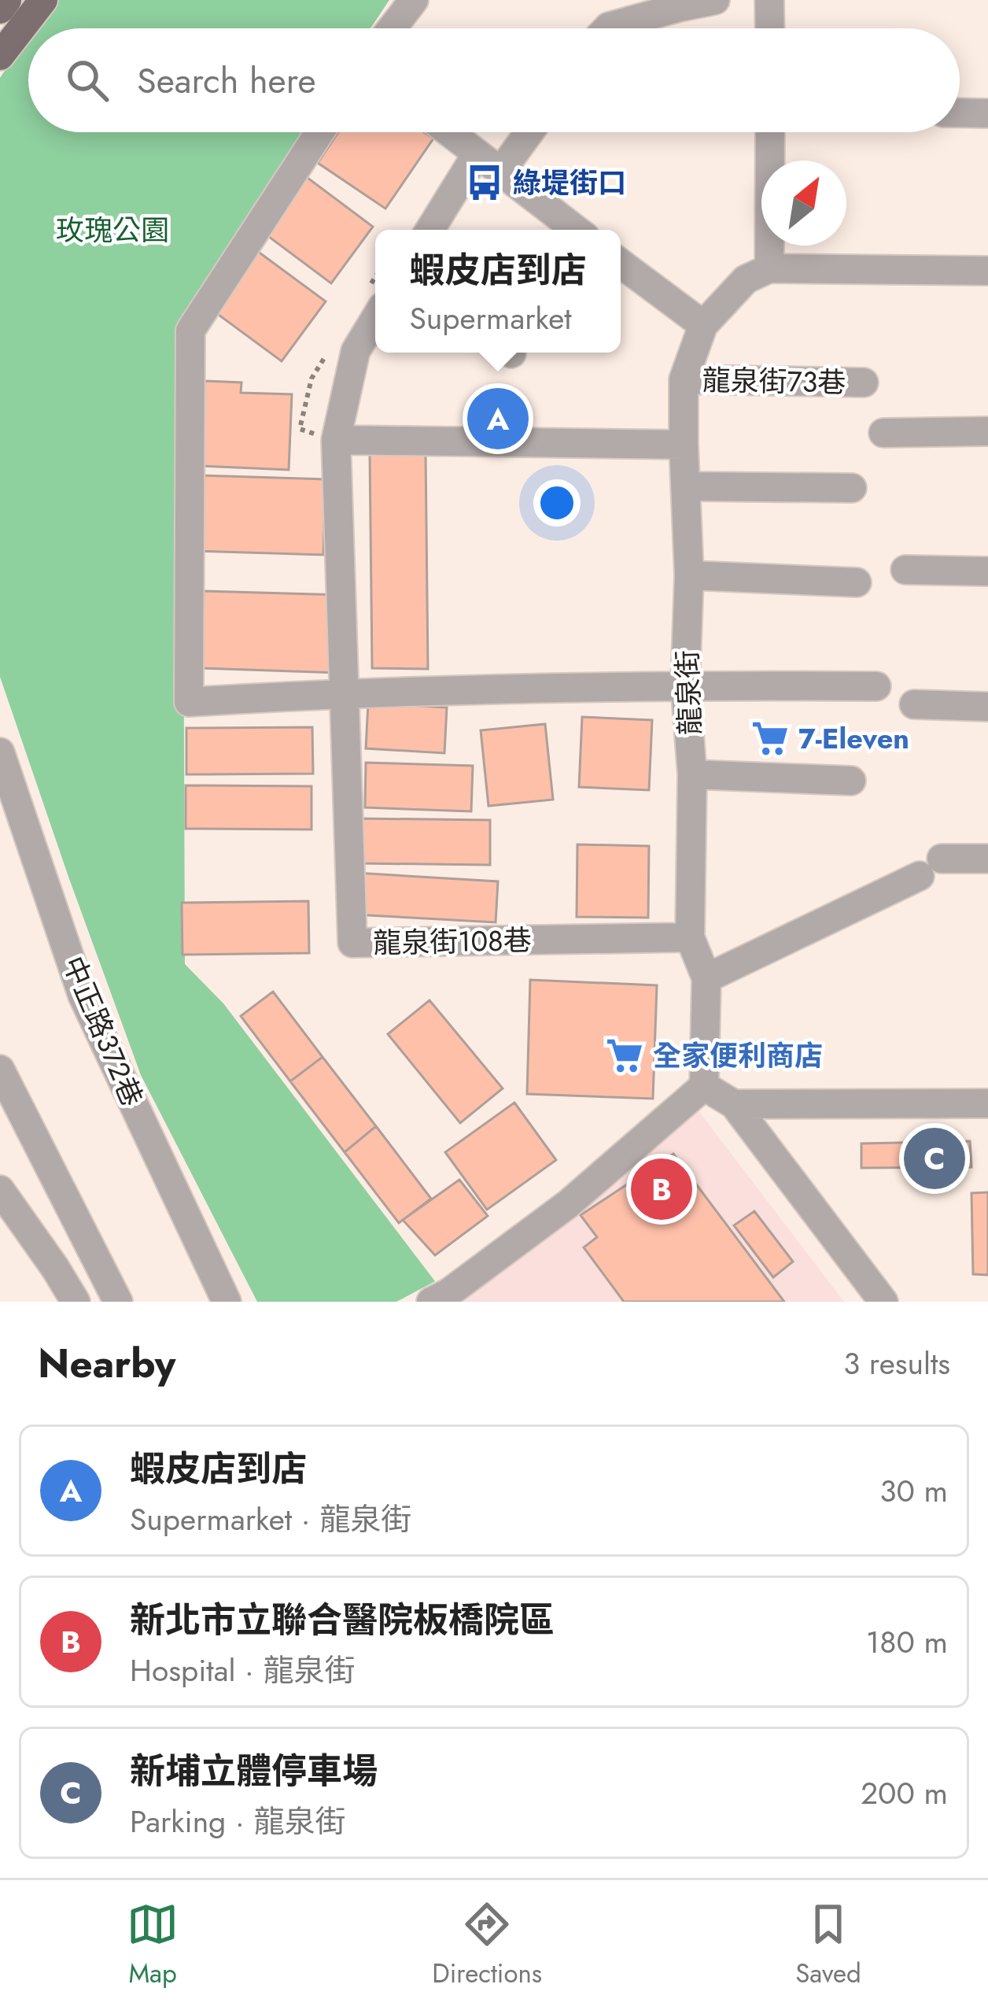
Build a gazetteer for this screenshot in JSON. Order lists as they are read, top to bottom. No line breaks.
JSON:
{"streets":{"street":["龍泉街73巷","龍泉街","龍泉街108巷","中正路372巷"]},"crossings":[["龍泉街73巷","龍泉街"],["龍泉街","龍泉街108巷"]],"parks":["玫瑰公園"],"places":{"bus stop":["綠堤街口"],"supermarket":["7-Eleven","全家便利商店"]},"north":"top right","page":{"search":"Search here","popup":["蝦皮店到店","Supermarket"],"pins":["A","C","B"],"heading":["Nearby","3 results"],"list":[{"mark":"A","name":"蝦皮店到店","note":"Supermarket · 龍泉街","value":"30 m"},{"mark":"B","name":"新北市立聯合醫院板橋院區","note":"Hospital · 龍泉街","value":"180 m"},{"mark":"C","name":"新埔立體停車場","note":"Parking · 龍泉街","value":"200 m"}],"nav":["Map","Directions","Saved"]}}
